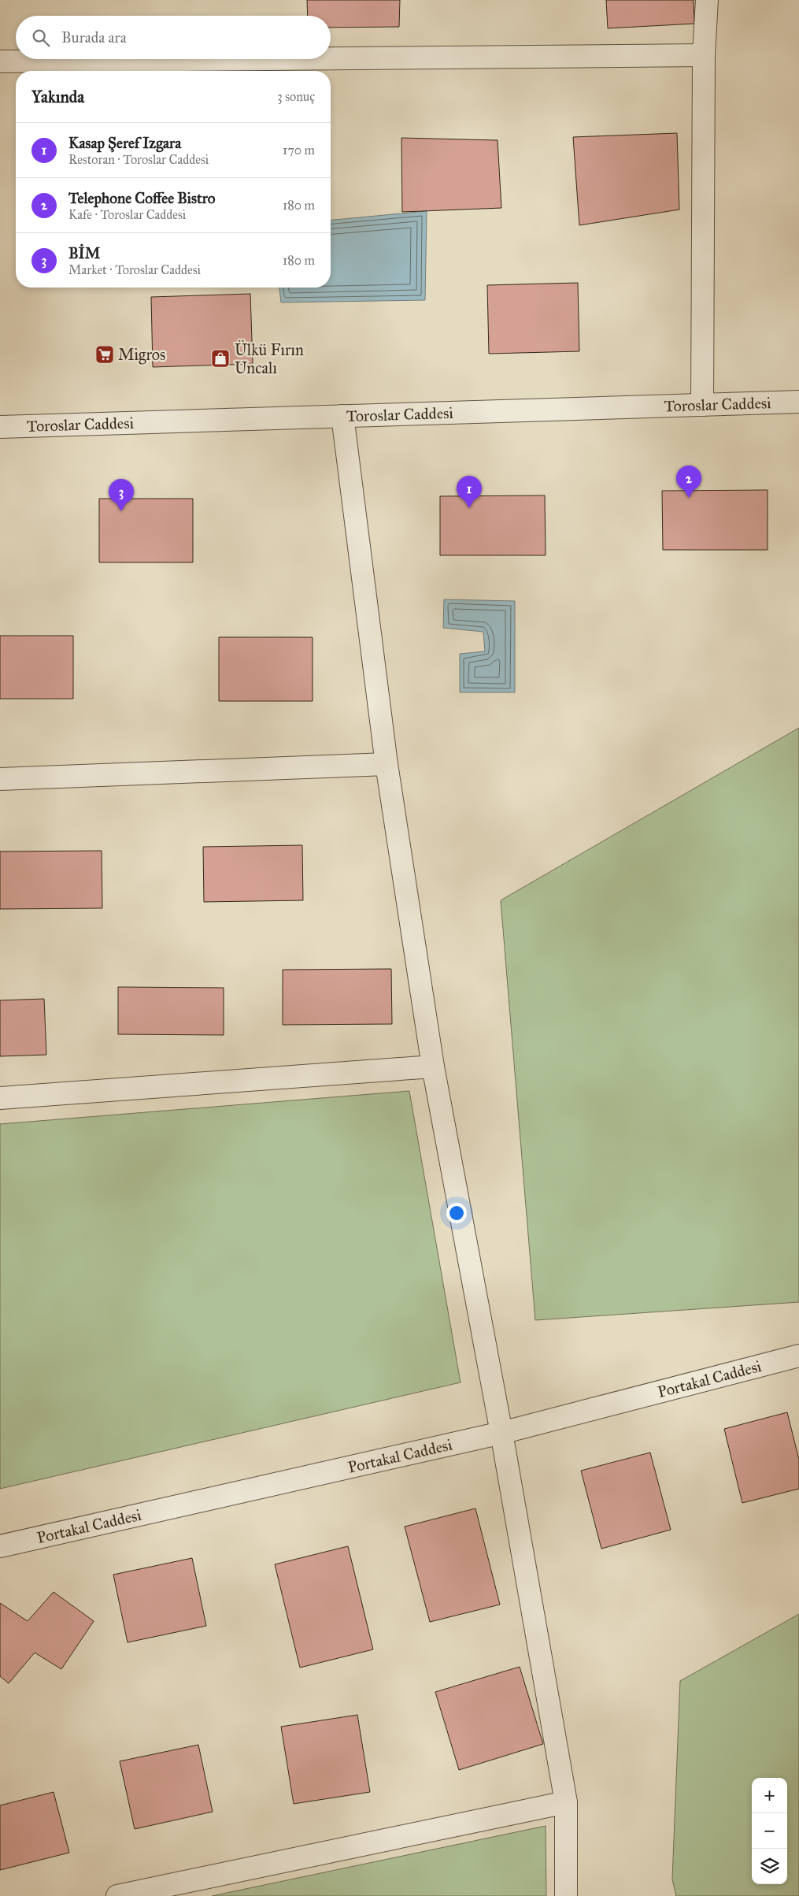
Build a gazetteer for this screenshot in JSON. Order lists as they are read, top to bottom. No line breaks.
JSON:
{"streets":{"street":["Toroslar Caddesi","Portakal Caddesi"]},"places":{"supermarket":["Migros"],"shop":["Ülkü Fırın Uncalı"]},"page":{"search":"Burada ara","heading":["Yakında","3 sonuç"],"list":[{"mark":"1","name":"Kasap Şeref Izgara","note":"Restoran · Toroslar Caddesi","value":"170 m"},{"mark":"2","name":"Telephone Coffee Bistro","note":"Kafe · Toroslar Caddesi","value":"180 m"},{"mark":"3","name":"BİM","note":"Market · Toroslar Caddesi","value":"180 m"}],"pins":["2","1","3"],"map_buttons":["+","−"]}}
